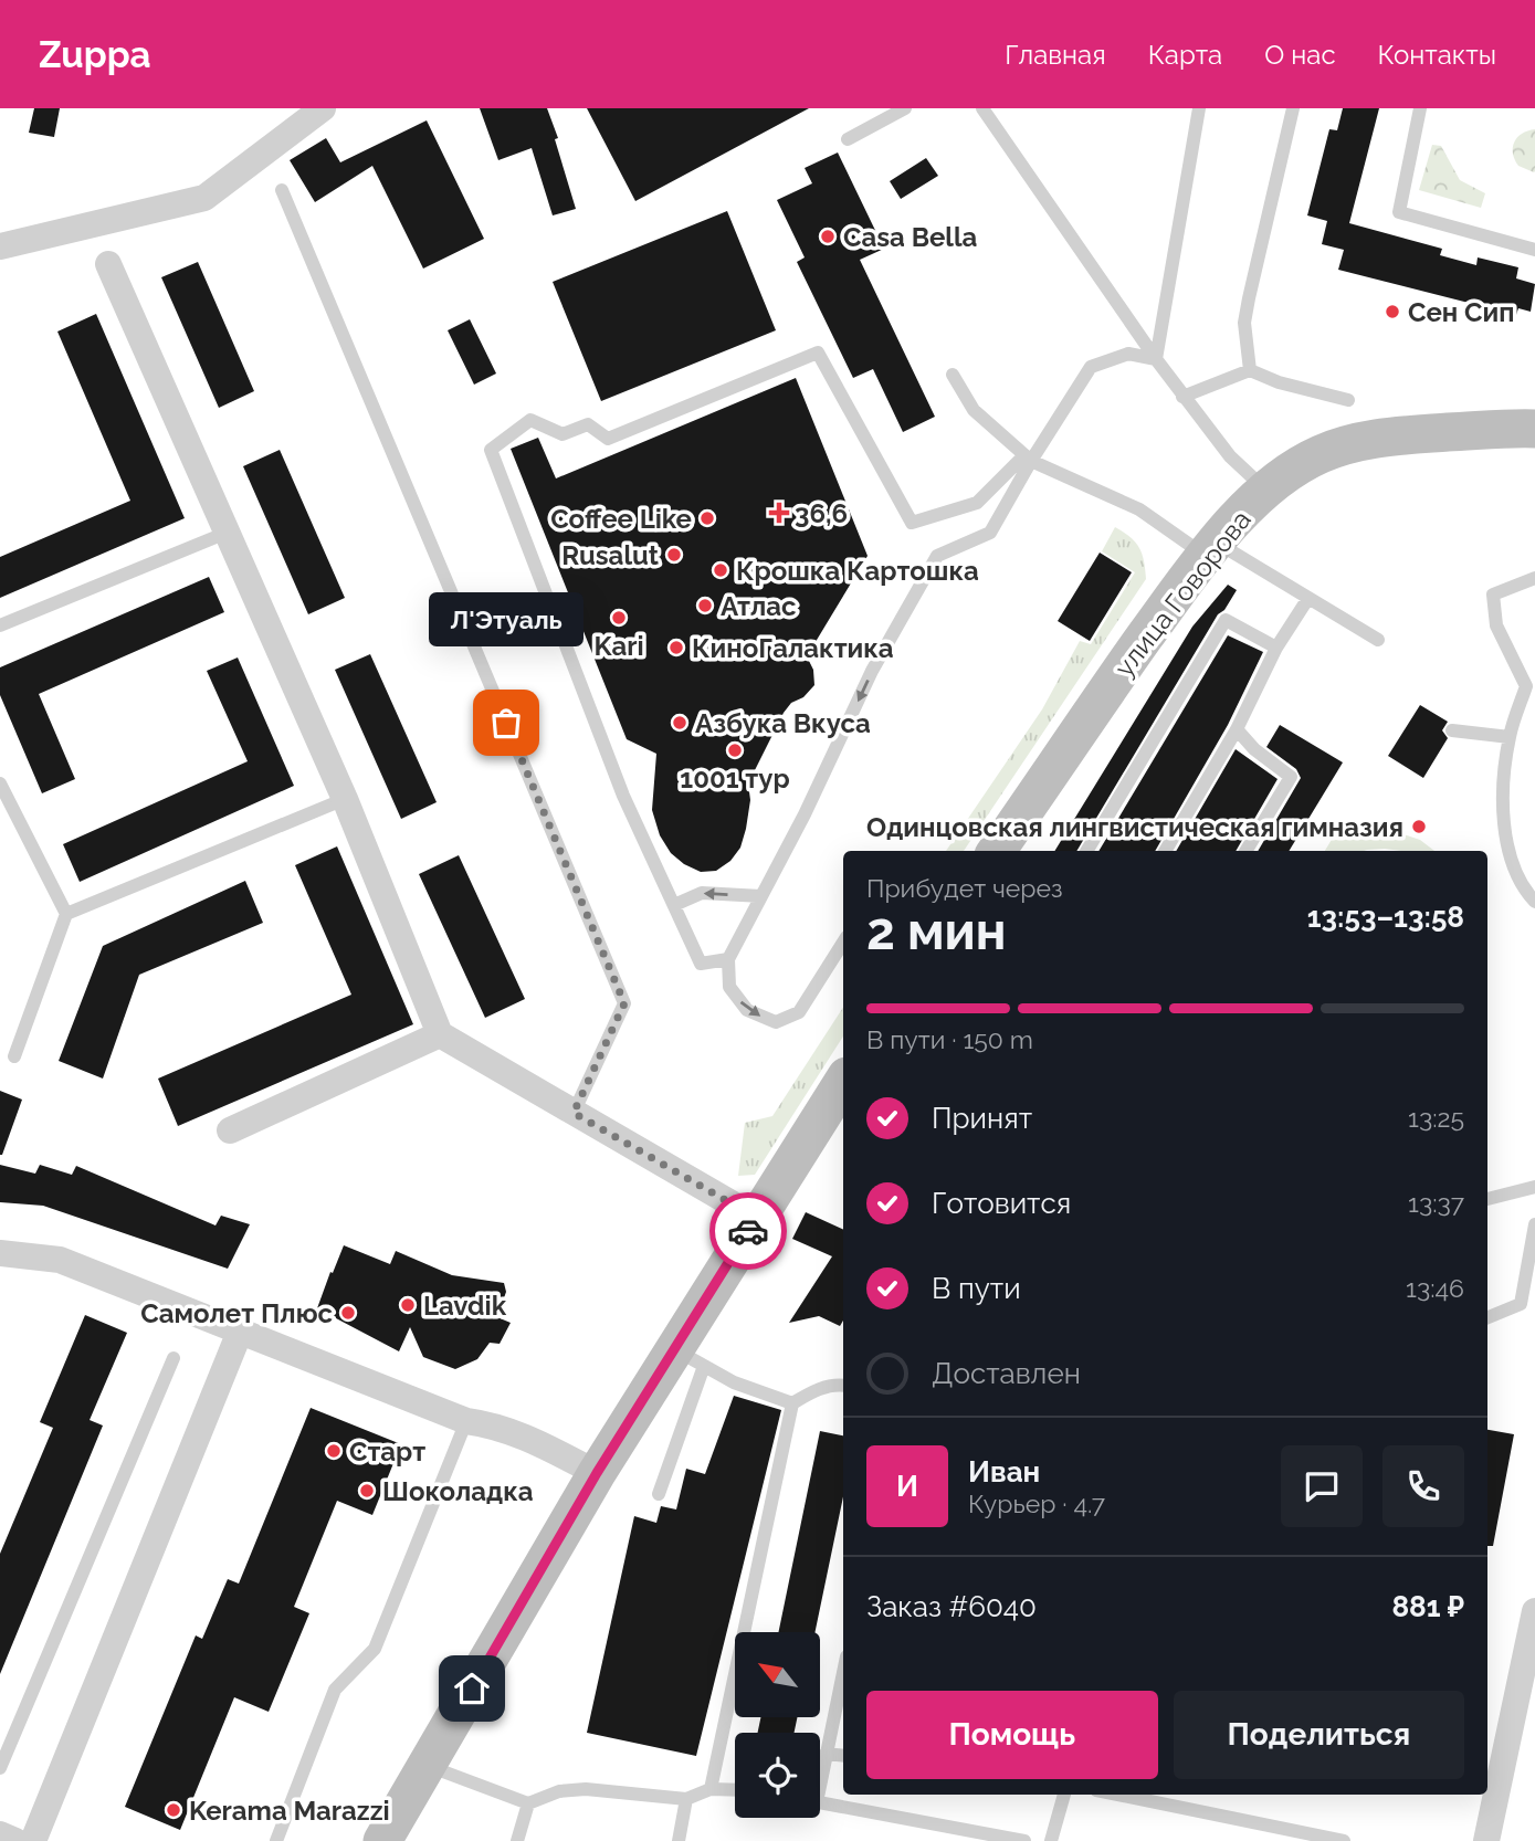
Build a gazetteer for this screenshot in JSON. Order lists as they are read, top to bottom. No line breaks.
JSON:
{"streets":{"main road":["улица Говорова"]},"places":{"other":["Casa Bella","Сен Сип","Coffee Like","Rusalut","Крошка Картошка","Атлас","Kari","КиноГалактика","Л'Этуаль","Азбука Вкуса","1001 тур","Одинцовская лингвистическая гимназия","Lavdik","Самолет Плюс","Старт","Шоколадка","Kerama Marazzi"],"health":["36,6"]},"north":"top left","page":{"header":"Zuppa","nav":["Главная","Карта","О нас","Контакты"],"bubble":"Л'Этуаль","heading":["2 мин","Прибудет через","13:53–13:58"],"panel":["Иван","Курьер · 4.7","Заказ #6040","881 ₽"],"bar":"В пути · 150 m","list":[["Принят","13:25"],["Готовится","13:37"],["В пути","13:46"],"Доставлен"],"round":"И","buttons":["Помощь","Поделиться"]}}
